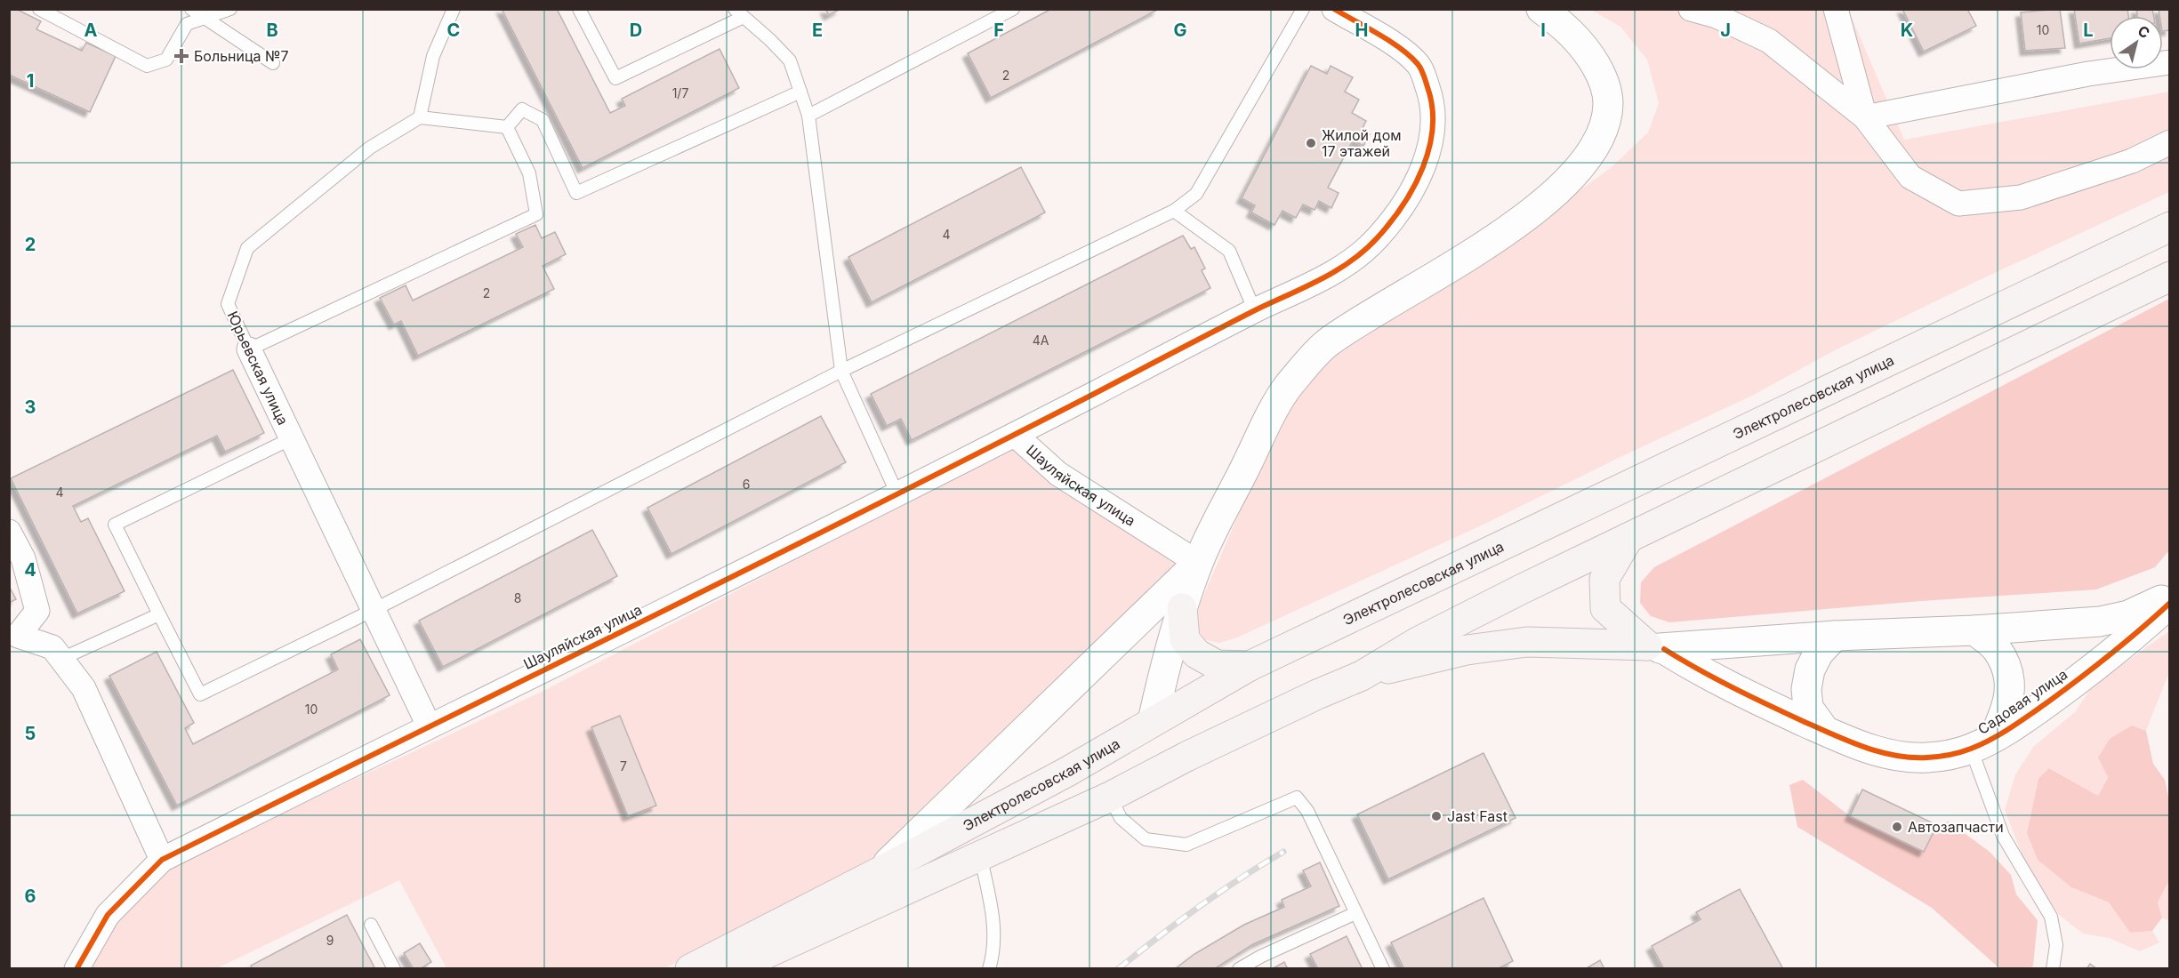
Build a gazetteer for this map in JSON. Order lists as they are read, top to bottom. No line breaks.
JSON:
{"streets":{"main road":["Электролесовская улица","Садовая улица"],"street":["Юрьевская улица","Шауляйская улица"]},"crossings":[["Юрьевская улица","Шауляйская улица"]],"places":{"health":["Больница №7"],"other":["Жилой дом 17 этажей","Jast Fast","Автозапчасти"]},"house_numbers":["10","2","1/7","4","2","4А","6","4","8","10","7","9"],"north":"top right","grid":{"columns":["A","B","C","D","E","F","G","H","I","J","K","L"],"rows":["1","2","3","4","5","6"]}}
